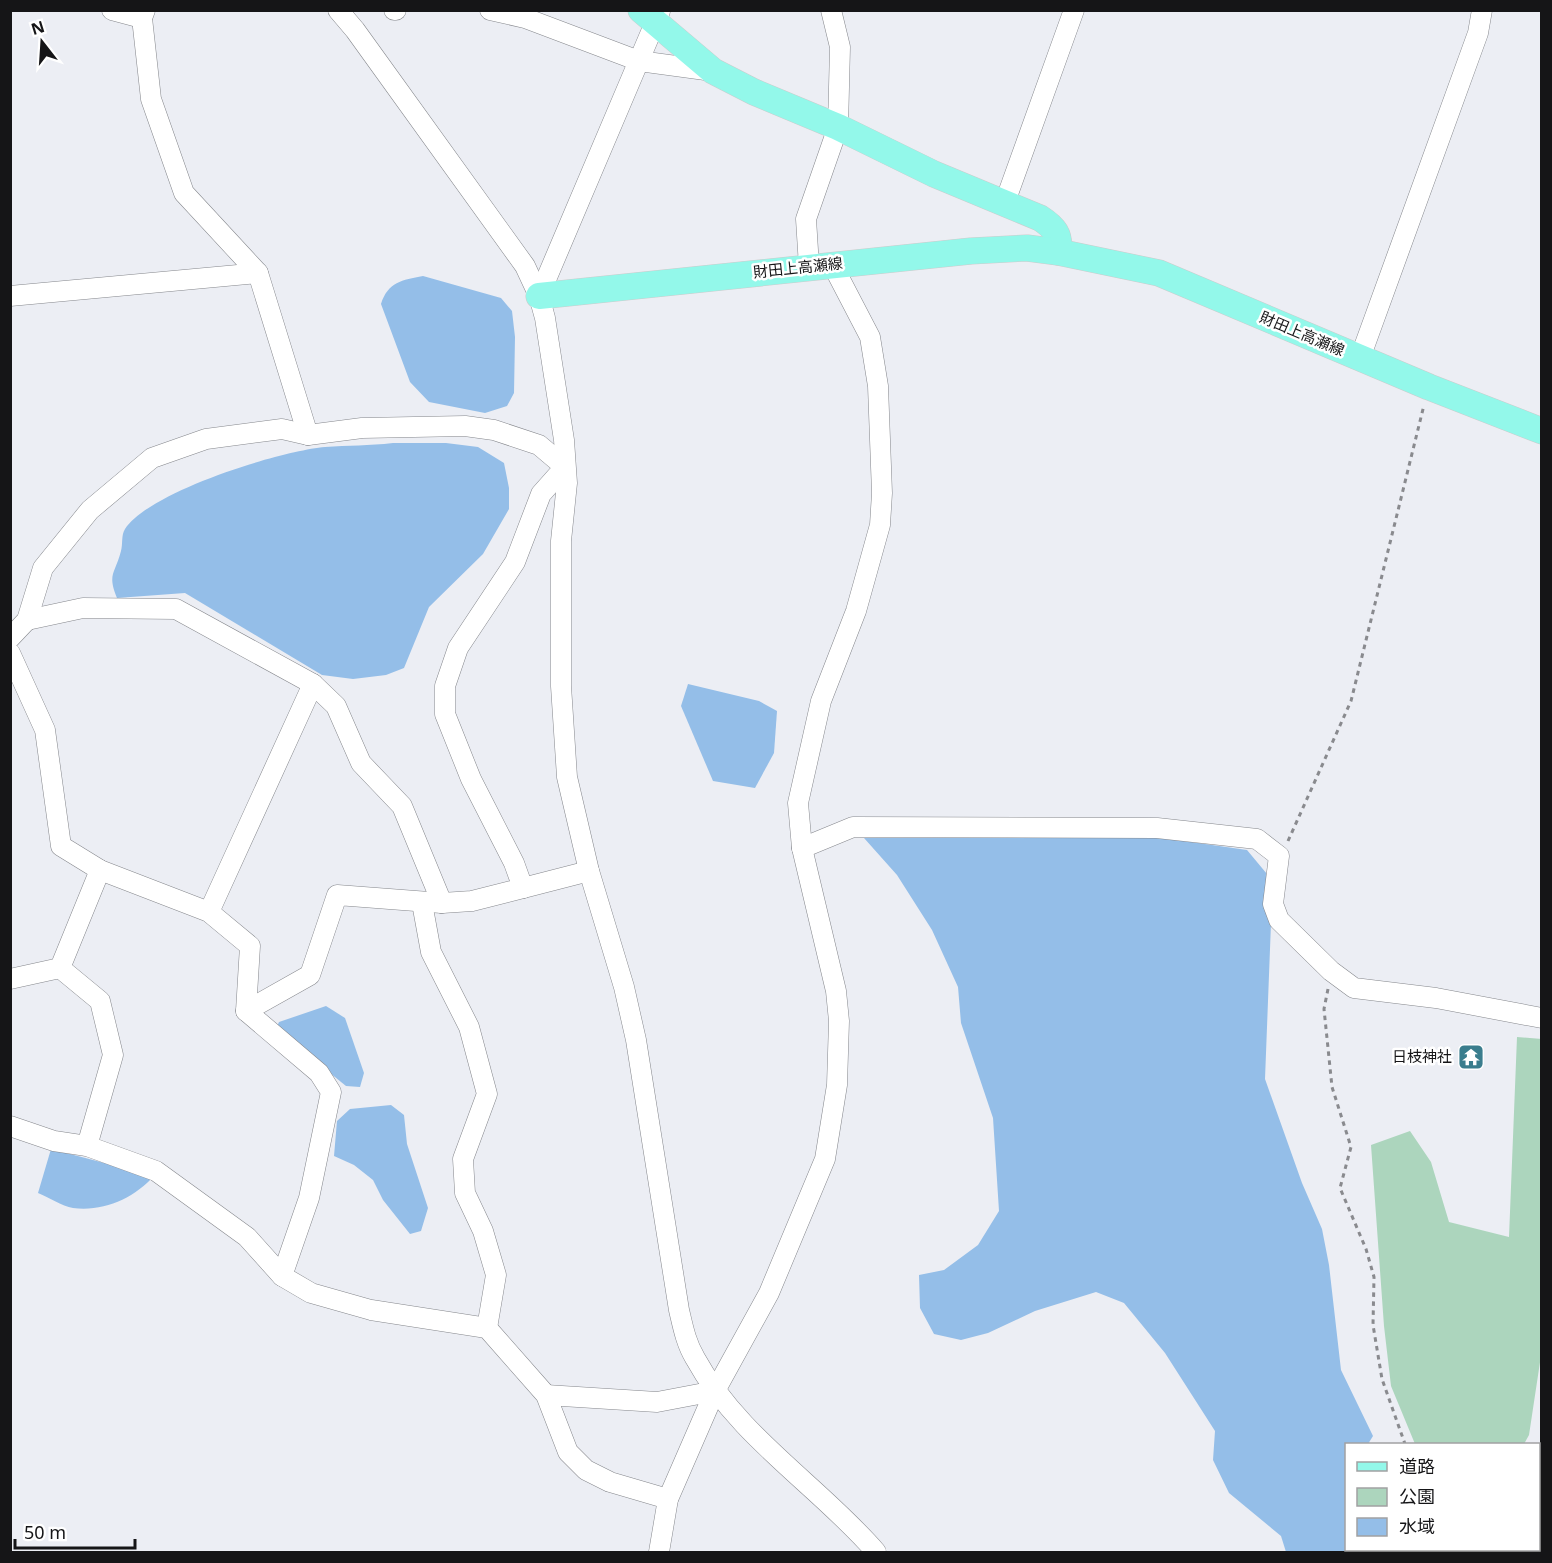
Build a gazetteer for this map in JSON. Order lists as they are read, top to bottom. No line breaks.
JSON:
{"streets":{"main road":["財田上高瀬線"]},"places":{"temple":["日枝神社"]},"legend":["道路","公園","水域"],"scale_bar":"50 m","north":"top"}
